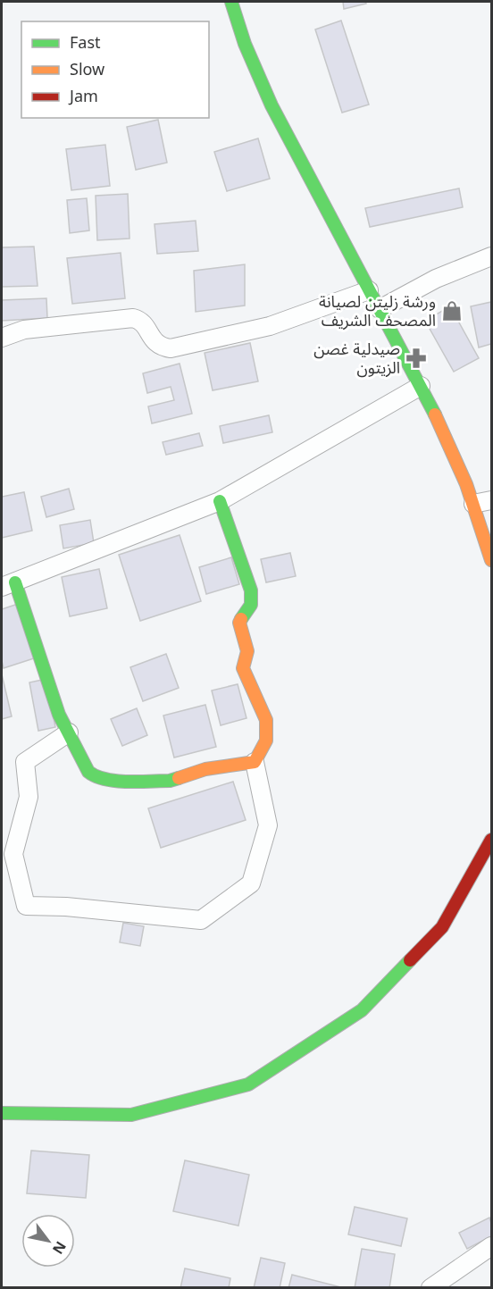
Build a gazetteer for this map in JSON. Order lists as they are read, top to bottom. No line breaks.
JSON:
{"places":{"shop":["ورشة زليتن لصيانة المصحف الشريف"],"pharmacy":["صيدلية غصن الزيتون"]},"legend":["Fast","Slow","Jam"],"north":"bottom right"}
